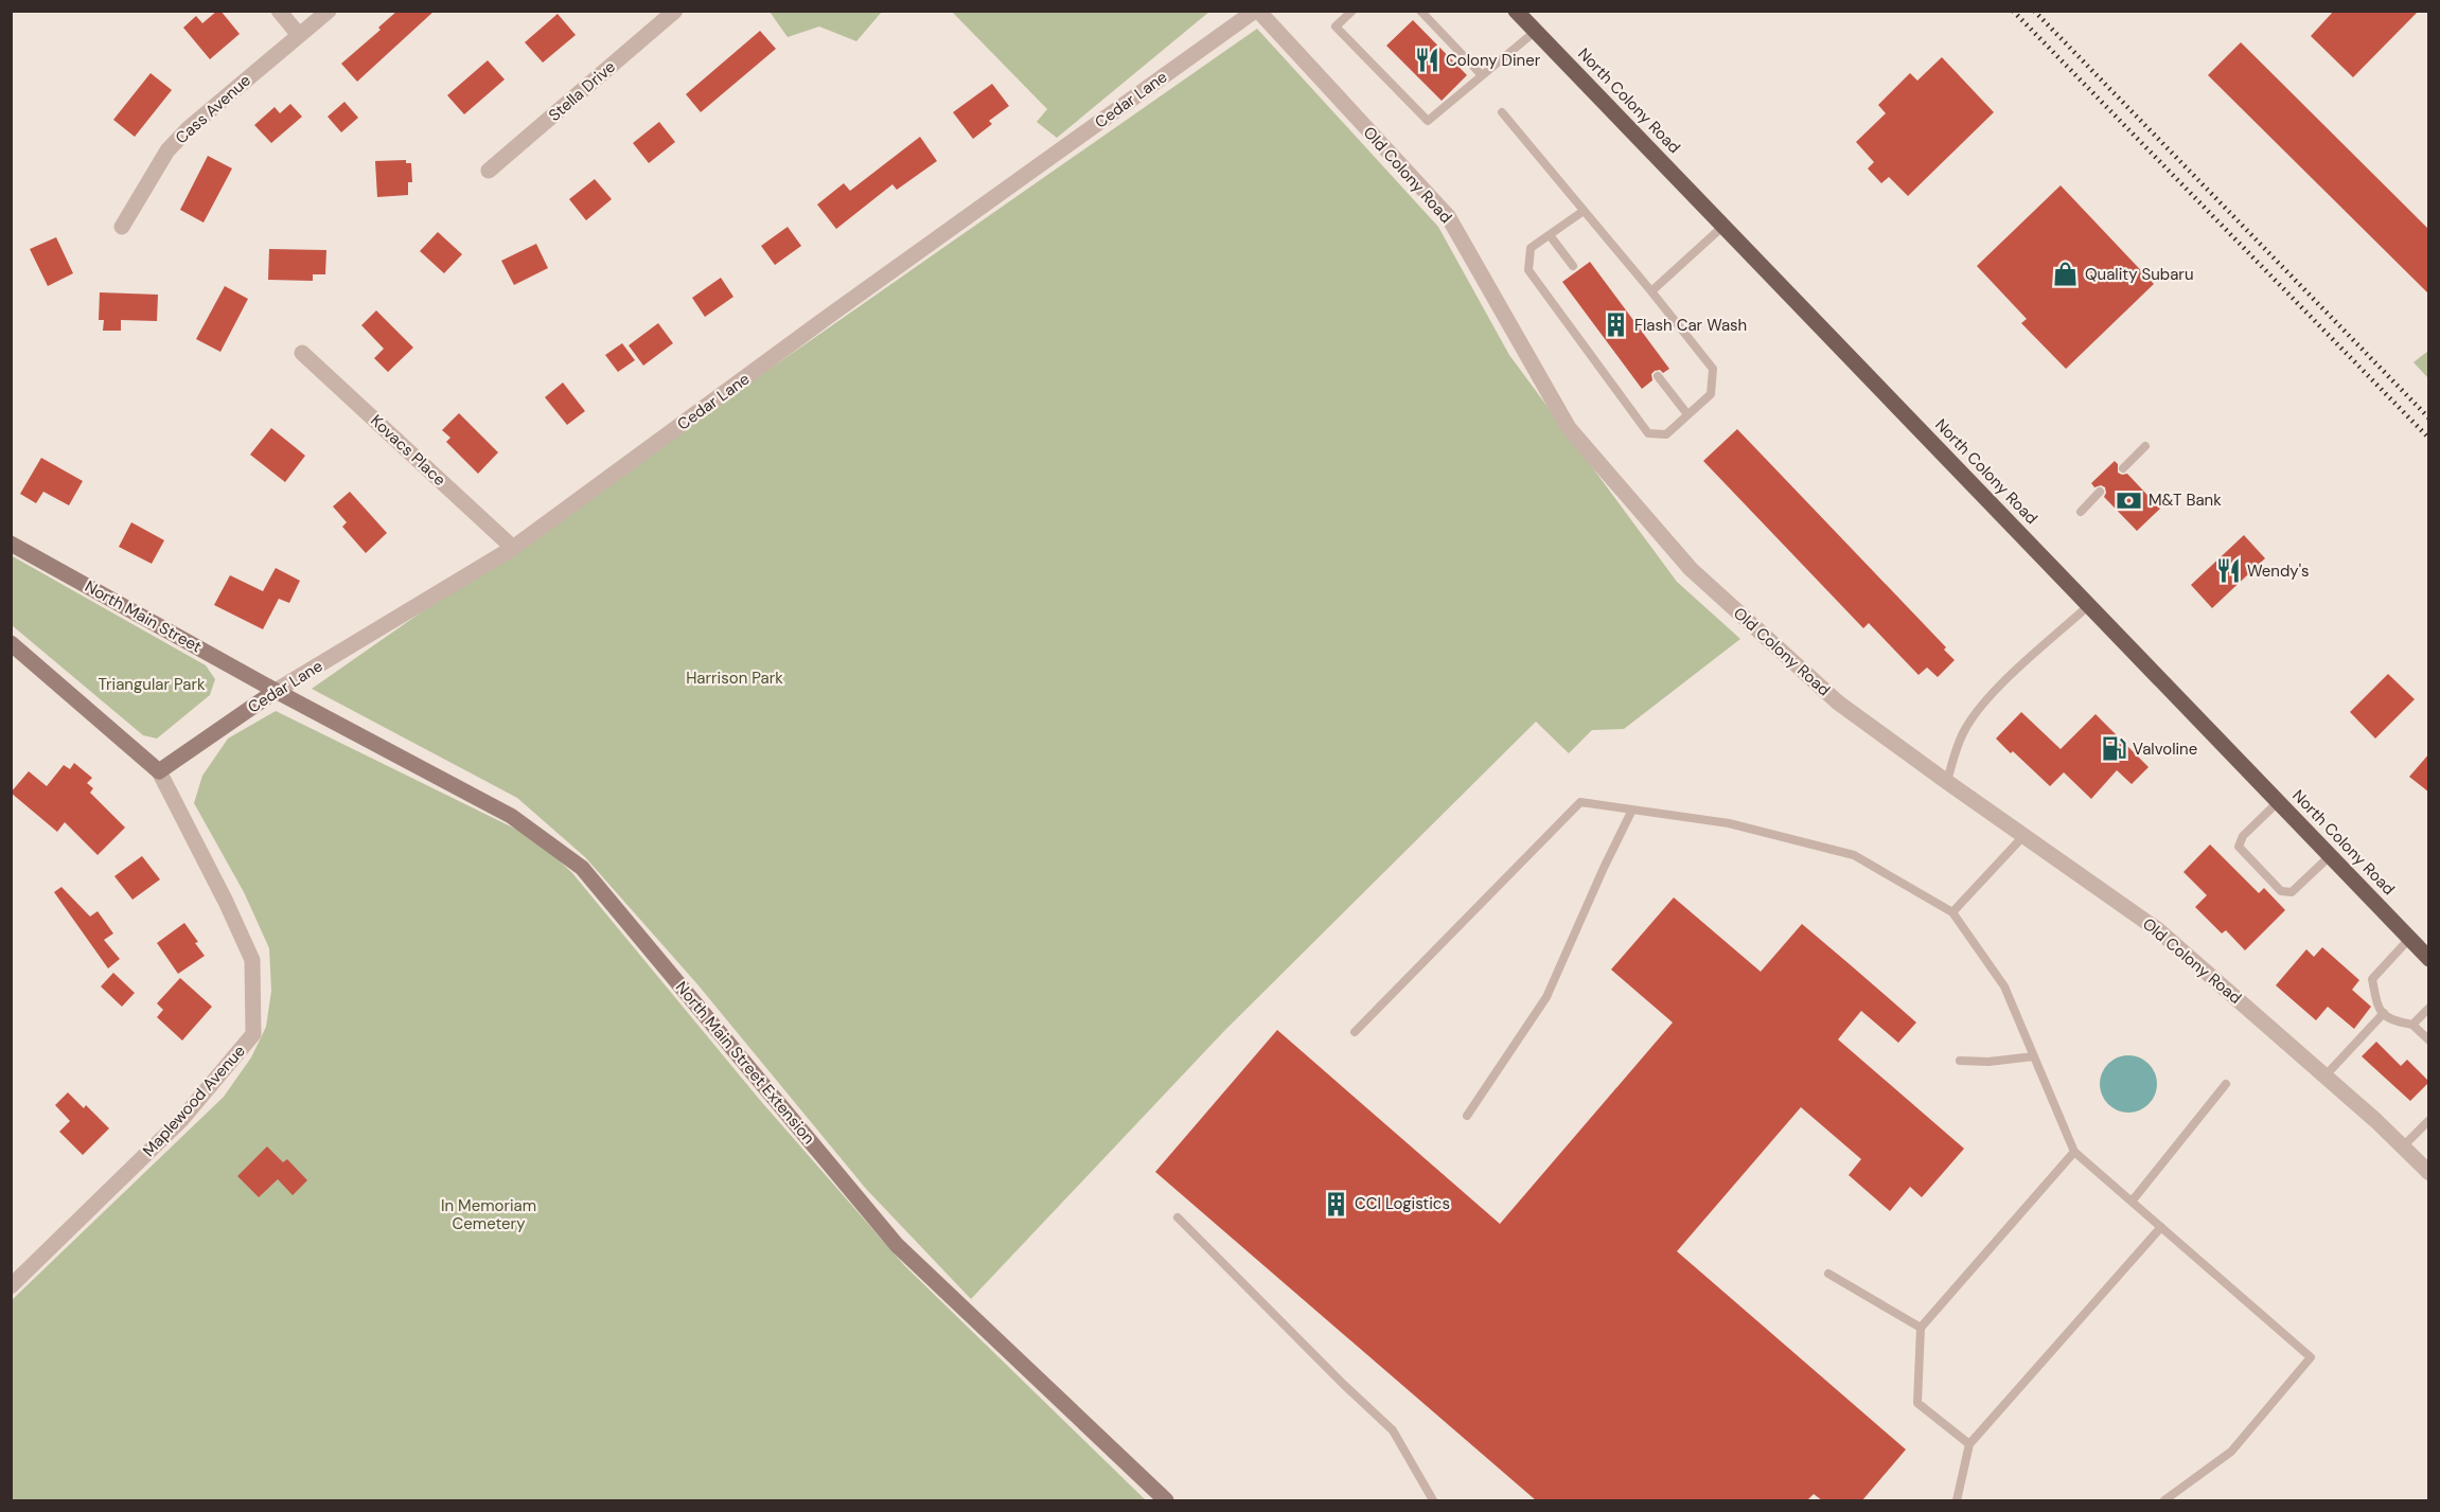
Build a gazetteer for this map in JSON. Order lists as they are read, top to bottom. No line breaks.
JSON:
{"streets":{"main road":["North Colony Road"],"street":["Stella Drive","Cedar Lane","Cass Avenue","Old Colony Road","Kovacs Place","North Main Street","North Main Street Extension","Maplewood Avenue"]},"crossings":[["Cedar Lane","Old Colony Road"],["Cedar Lane","Kovacs Place"],["Cedar Lane","North Main Street"],["Cedar Lane","North Main Street Extension"],["Cedar Lane","Maplewood Avenue"],["North Main Street","North Main Street Extension"]],"parks":["Harrison Park","Triangular Park","In Memoriam Cemetery"],"places":{"restaurant":["Colony Diner","Wendy's"],"shop":["Quality Subaru"],"building":["Flash Car Wash","CCI Logistics"],"bank":["M&T Bank"],"fuel station":["Valvoline"]}}
